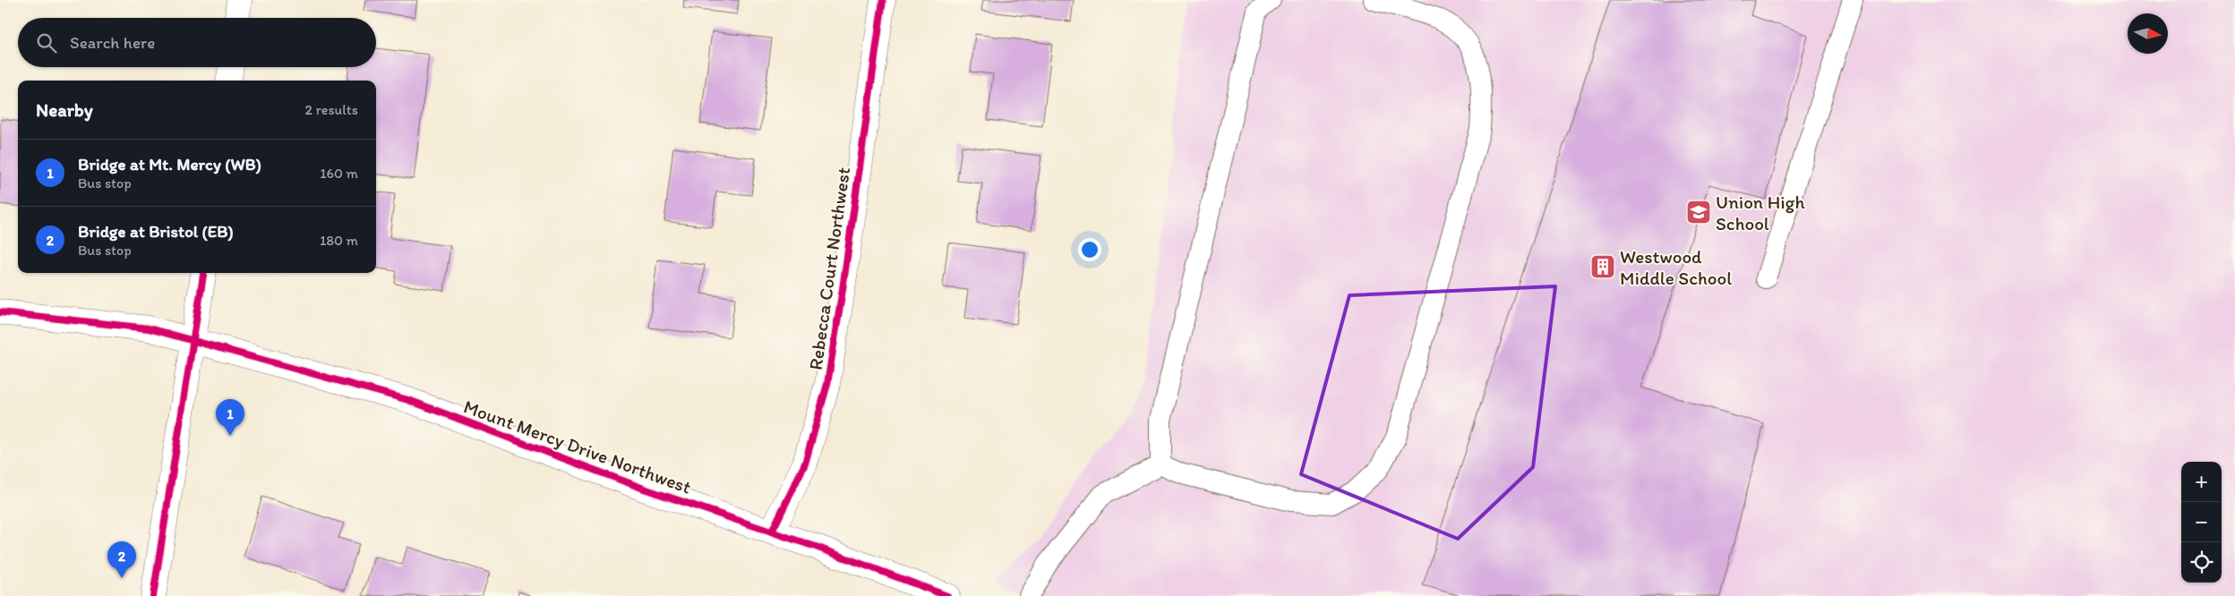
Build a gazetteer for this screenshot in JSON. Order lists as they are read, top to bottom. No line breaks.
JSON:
{"streets":{"street":["Rebecca Court Northwest","Mount Mercy Drive Northwest"]},"crossings":[["Rebecca Court Northwest","Mount Mercy Drive Northwest"]],"places":{"school or university":["Union High School"],"building":["Westwood Middle School"]},"north":"right","page":{"search":"Search here","heading":["Nearby","2 results"],"list":[{"mark":"1","name":"Bridge at Mt. Mercy (WB)","note":"Bus stop","value":"160 m"},{"mark":"2","name":"Bridge at Bristol (EB)","note":"Bus stop","value":"180 m"}],"pins":["1","2"],"map_buttons":["+","−"]}}
